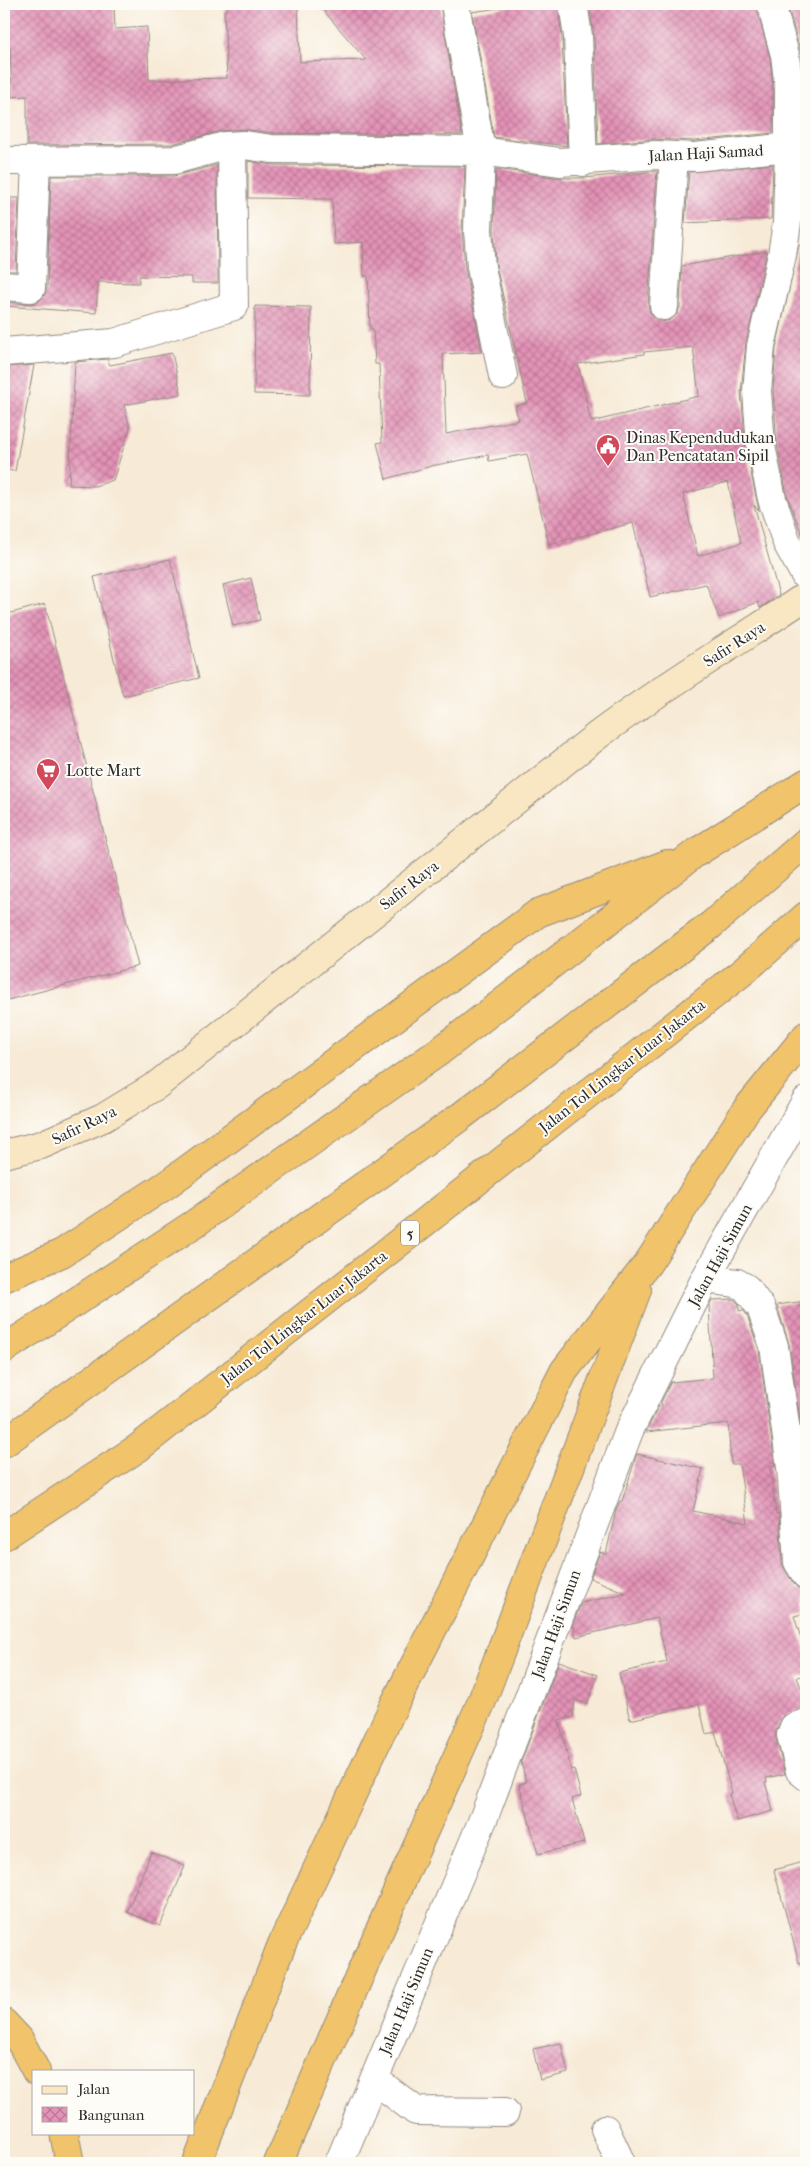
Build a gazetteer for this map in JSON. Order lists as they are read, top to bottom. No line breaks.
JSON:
{"streets":{"highway":["Jalan Tol Lingkar Luar Jakarta","5"],"street":["Jalan Haji Samad","Safir Raya","Jalan Haji Simun"]},"places":{"public building":["Dinas Kependudukan Dan Pencatatan Sipil"],"supermarket":["Lotte Mart"]},"legend":["Jalan","Bangunan"]}
